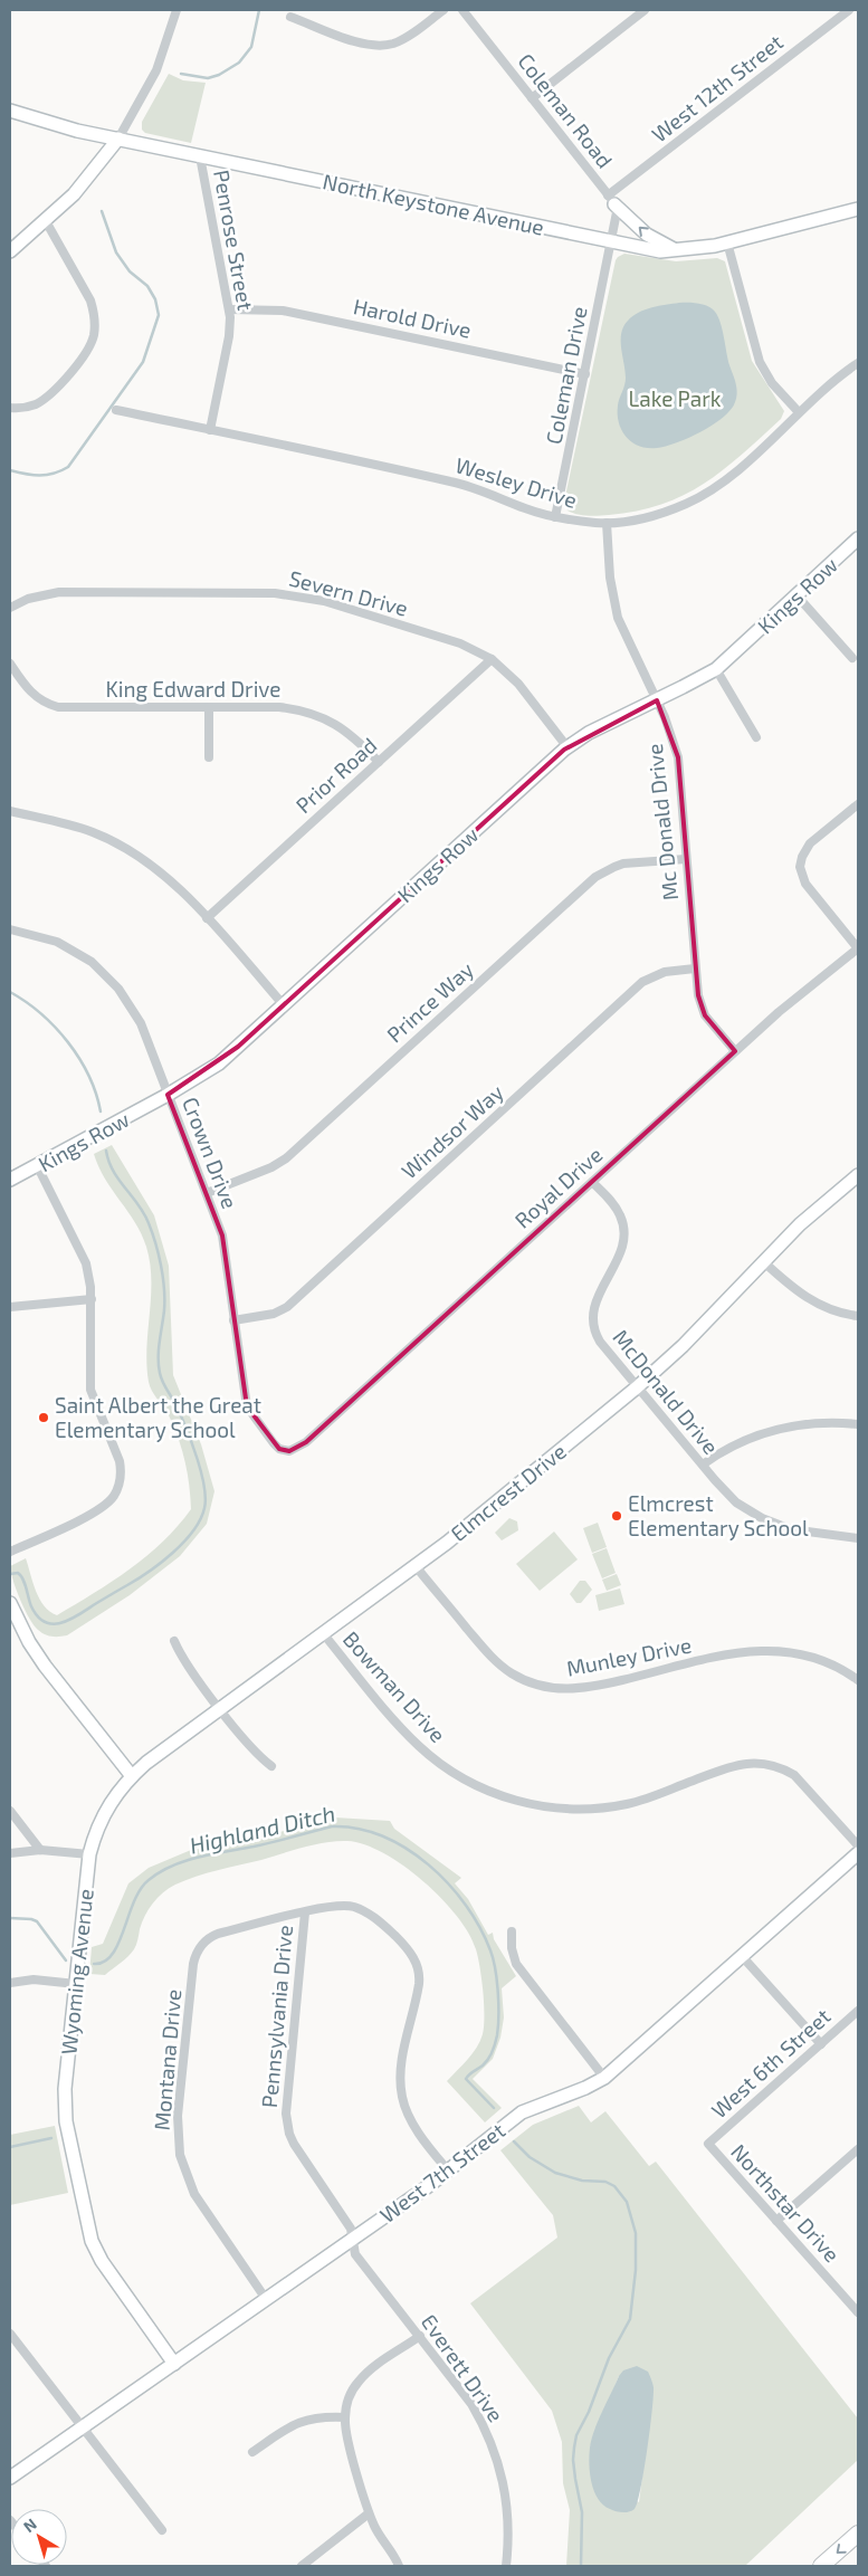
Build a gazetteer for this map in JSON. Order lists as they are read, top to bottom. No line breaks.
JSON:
{"streets":{"street":["West 12th Street","Coleman Road","North Keystone Avenue","Penrose Street","Harold Drive","Coleman Drive","Wesley Drive","Severn Drive","Kings Row","King Edward Drive","Prior Road","Mc Donald Drive","Prince Way","Windsor Way","Crown Drive","Royal Drive","McDonald Drive","Elmcrest Drive","Munley Drive","Bowman Drive","Wyoming Avenue","Pennsylvania Drive","Montana Drive","West 6th Street","West 7th Street","Northstar Drive","Everett Drive"]},"crossings":[["West 12th Street","Coleman Road"],["North Keystone Avenue","Penrose Street"],["North Keystone Avenue","Coleman Drive"],["Penrose Street","Harold Drive"],["Penrose Street","Wesley Drive"],["Harold Drive","Coleman Drive"],["Coleman Drive","Wesley Drive"],["Wesley Drive","Mc Donald Drive"],["Severn Drive","Kings Row"],["Severn Drive","Prior Road"],["Kings Row","Mc Donald Drive"],["Kings Row","Crown Drive"],["King Edward Drive","Prior Road"],["Mc Donald Drive","Prince Way"],["Mc Donald Drive","Windsor Way"],["Mc Donald Drive","Royal Drive"],["Prince Way","Crown Drive"],["Windsor Way","Crown Drive"],["Crown Drive","Royal Drive"],["Royal Drive","McDonald Drive"],["McDonald Drive","Elmcrest Drive"],["Elmcrest Drive","Munley Drive"],["Elmcrest Drive","Bowman Drive"],["Elmcrest Drive","Wyoming Avenue"],["Wyoming Avenue","West 7th Street"],["Pennsylvania Drive","Montana Drive"],["Pennsylvania Drive","West 7th Street"],["Pennsylvania Drive","Everett Drive"],["Montana Drive","West 7th Street"],["West 6th Street","Northstar Drive"],["West 7th Street","Everett Drive"]],"water":["Highland Ditch"],"parks":["Lake Park"],"places":["Saint Albert the Great Elementary School","Elmcrest Elementary School"],"north":"top left"}
